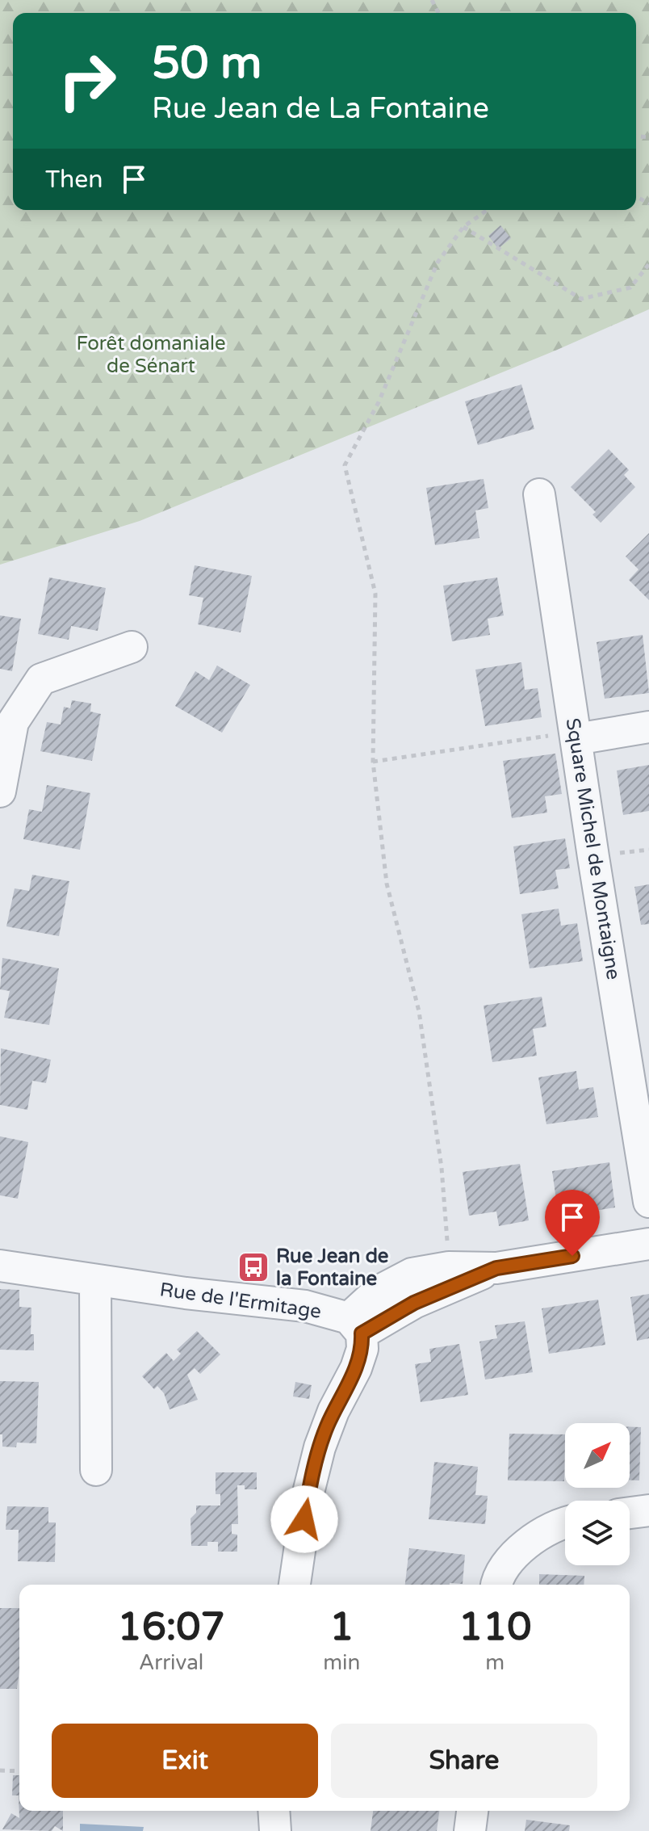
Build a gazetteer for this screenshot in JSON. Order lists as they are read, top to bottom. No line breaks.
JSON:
{"streets":{"street":["Square Michel de Montaigne","Rue de l'Ermitage"]},"parks":["Forêt domaniale de Sénart"],"places":{"bus stop":["Rue Jean de la Fontaine"]},"north":"top right","page":{"turn":["50 m","Rue Jean de La Fontaine"],"then":"Then","eta":["16:07","Arrival","1","min","110","m"],"buttons":["Exit","Share"]}}
